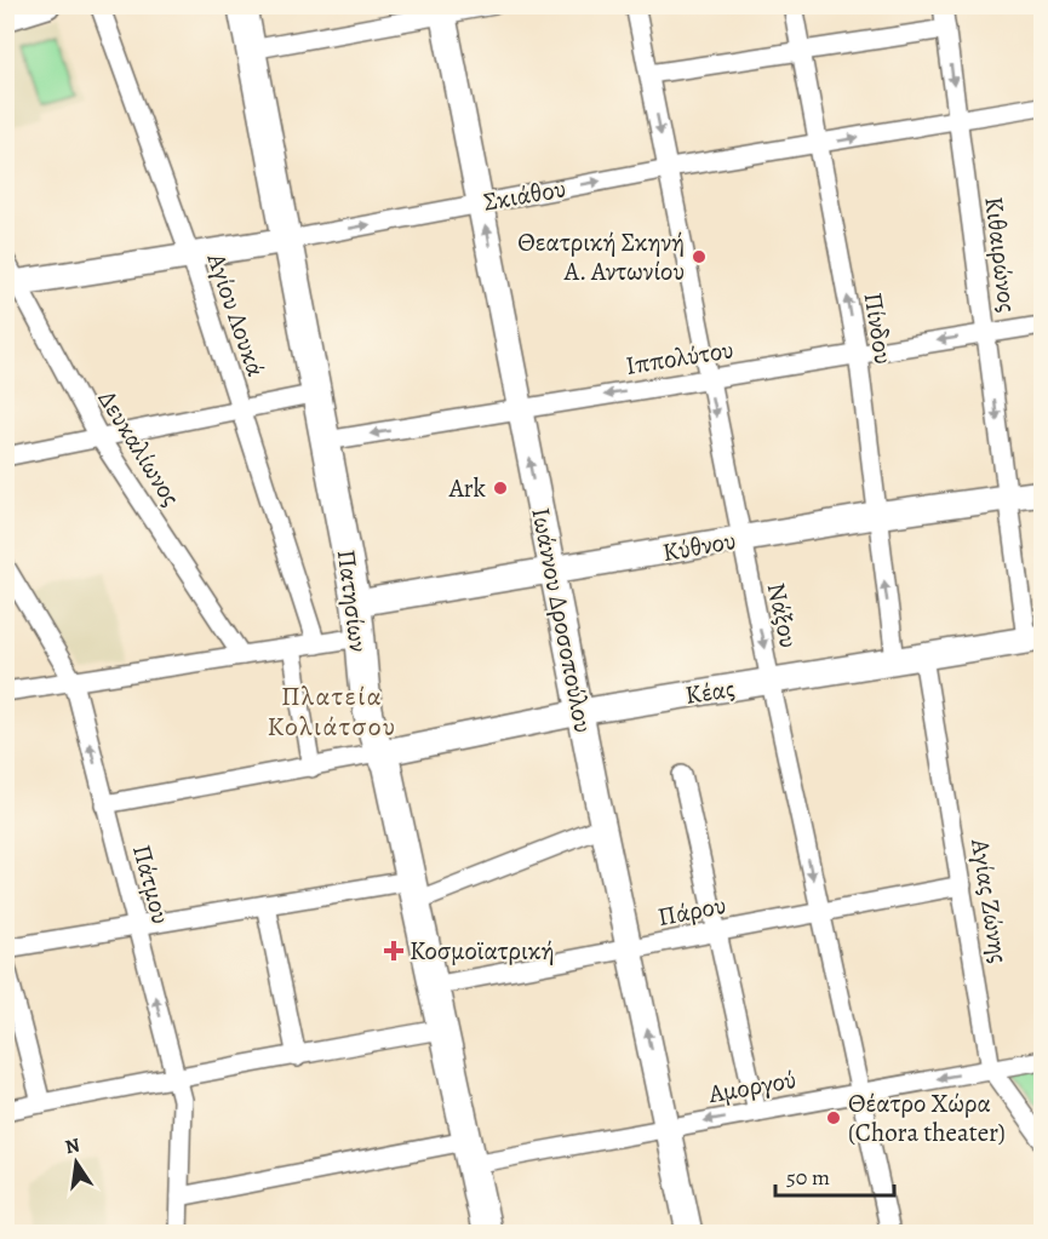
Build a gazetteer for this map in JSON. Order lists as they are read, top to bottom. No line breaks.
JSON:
{"streets":{"main road":["Πατησίων"],"street":["Σκιάθου","Κιθαιρώνος","Αγίου Λουκά","Πίνδου","Ιππολύτου","Δευκαλίωνος","Κύθνου","Νάξου","Ιωάννου Δροσοπούλου","Κέας","Πάτμου","Αγίας Ζώνης","Πάρου","Αμοργού"]},"crossings":[["Σκιάθου","Κιθαιρώνος"],["Σκιάθου","Αγίου Λουκά"],["Σκιάθου","Πίνδου"],["Σκιάθου","Δευκαλίωνος"],["Σκιάθου","Πατησίων"],["Σκιάθου","Νάξου"],["Σκιάθου","Ιωάννου Δροσοπούλου"],["Κιθαιρώνος","Ιππολύτου"],["Κιθαιρώνος","Κύθνου"],["Κιθαιρώνος","Κέας"],["Πίνδου","Ιππολύτου"],["Πίνδου","Κύθνου"],["Πίνδου","Κέας"],["Ιππολύτου","Πατησίων"],["Ιππολύτου","Νάξου"],["Ιππολύτου","Ιωάννου Δροσοπούλου"],["Κύθνου","Πατησίων"],["Κύθνου","Νάξου"],["Κύθνου","Ιωάννου Δροσοπούλου"],["Πατησίων","Κέας"],["Πατησίων","Πάρου"],["Πατησίων","Αμοργού"],["Νάξου","Κέας"],["Νάξου","Πάρου"],["Νάξου","Αμοργού"],["Ιωάννου Δροσοπούλου","Κέας"],["Ιωάννου Δροσοπούλου","Πάρου"],["Ιωάννου Δροσοπούλου","Αμοργού"],["Κέας","Αγίας Ζώνης"],["Πάτμου","Αμοργού"],["Αγίας Ζώνης","Πάρου"],["Αγίας Ζώνης","Αμοργού"]],"one_way":["Σκιάθου","Κιθαιρώνος","Πίνδου","Ιππολύτου","Νάξου"],"districts":["Πλατεία Κολιάτσου"],"places":{"other":["Θεατρική Σκηνή Α. Αντωνίου","Ark","Θέατρο Χώρα (Chora theater)"],"health":["Κοσμοϊατρική"]},"scale_bar":"50 m","north":"top"}
